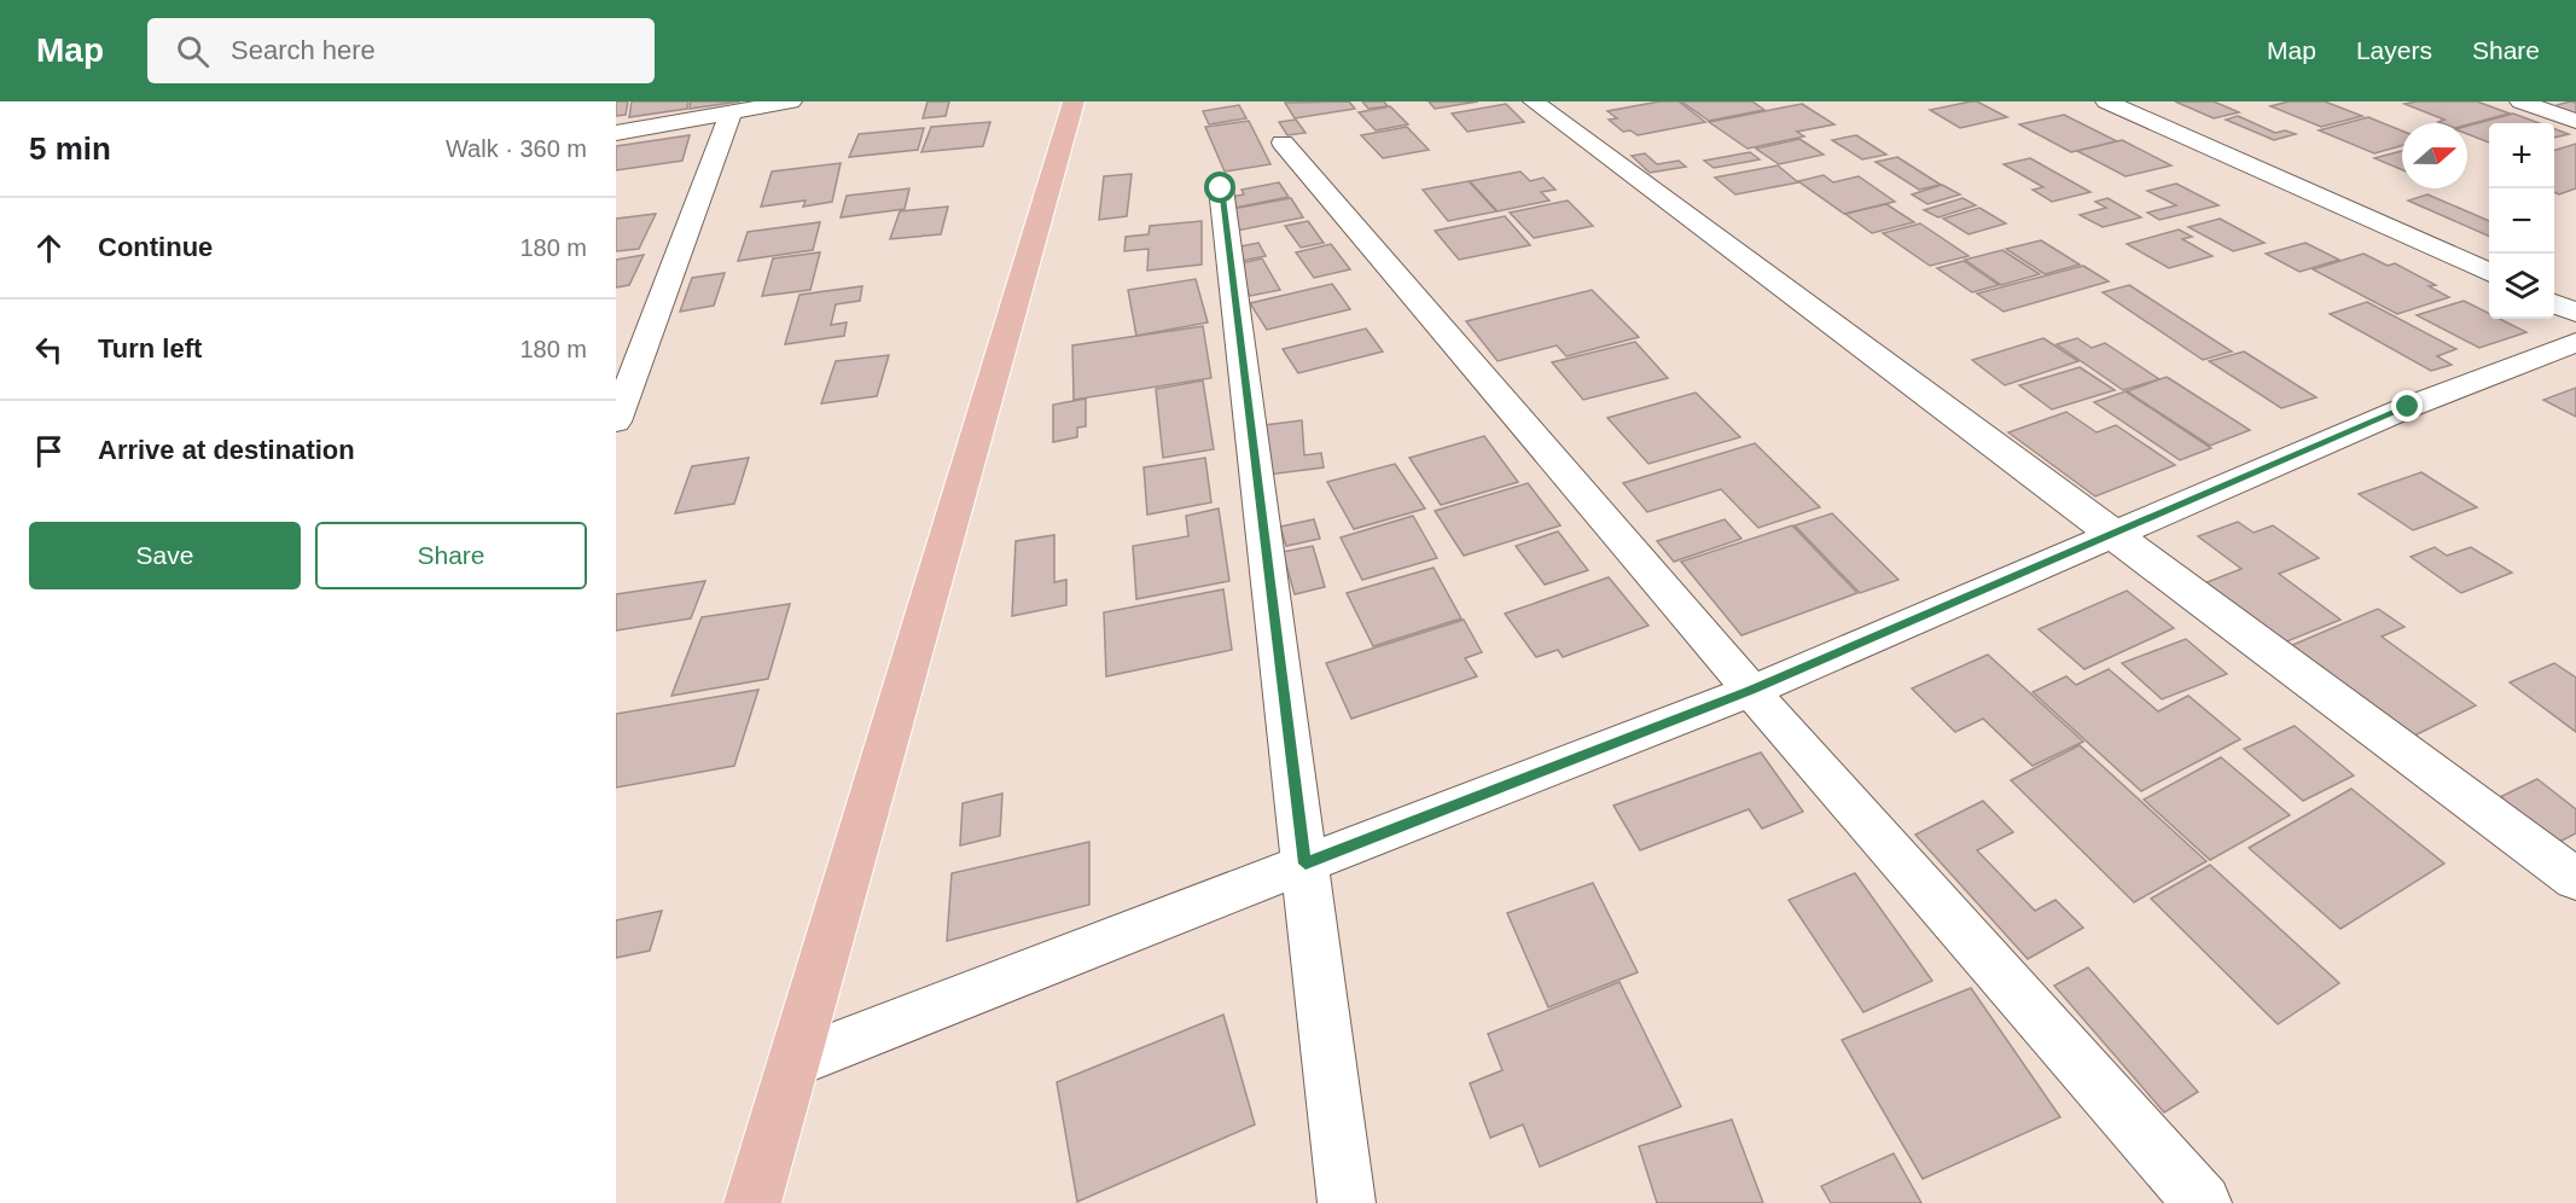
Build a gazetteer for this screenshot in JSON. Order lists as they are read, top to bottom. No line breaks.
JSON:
{"north":"right","page":{"header":"Map","search":"Search here","nav":["Map","Layers","Share"],"heading":["5 min","Walk · 360 m"],"map_buttons":["+","−"],"list":[["Continue","180 m"],["Turn left","180 m"],"Arrive at destination"],"buttons":["Save","Share"]}}
